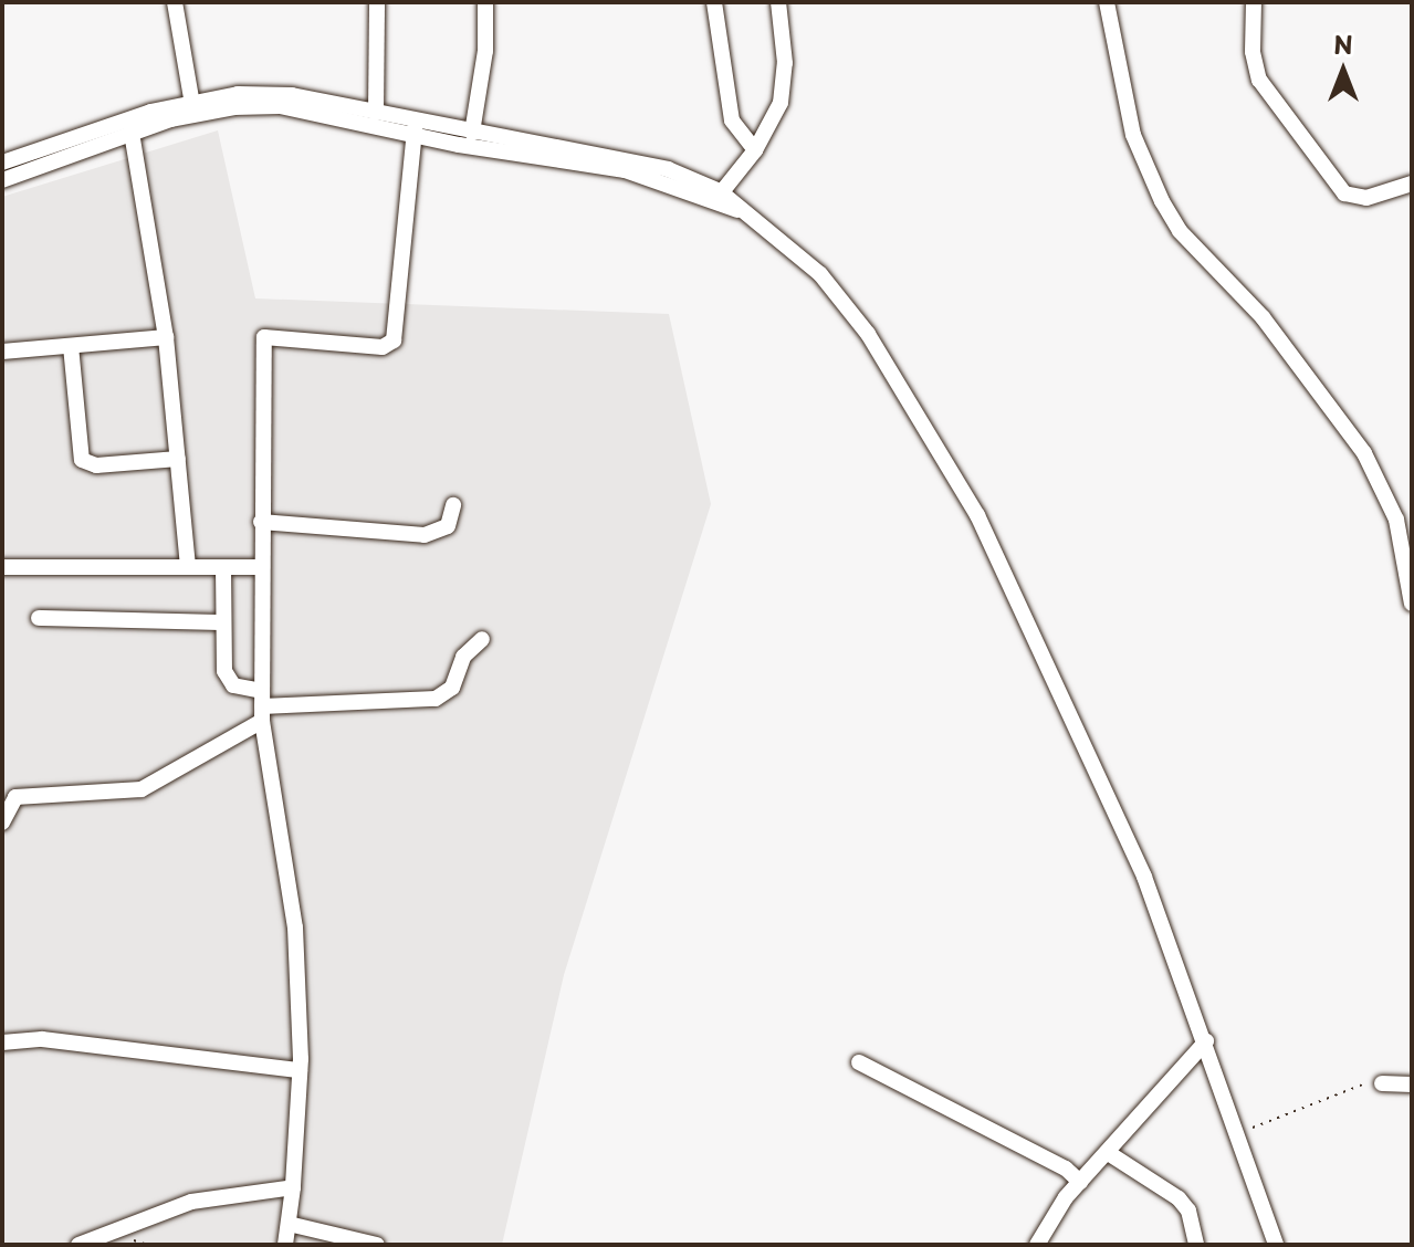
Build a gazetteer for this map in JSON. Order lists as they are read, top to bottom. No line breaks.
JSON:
{"north":"top"}
